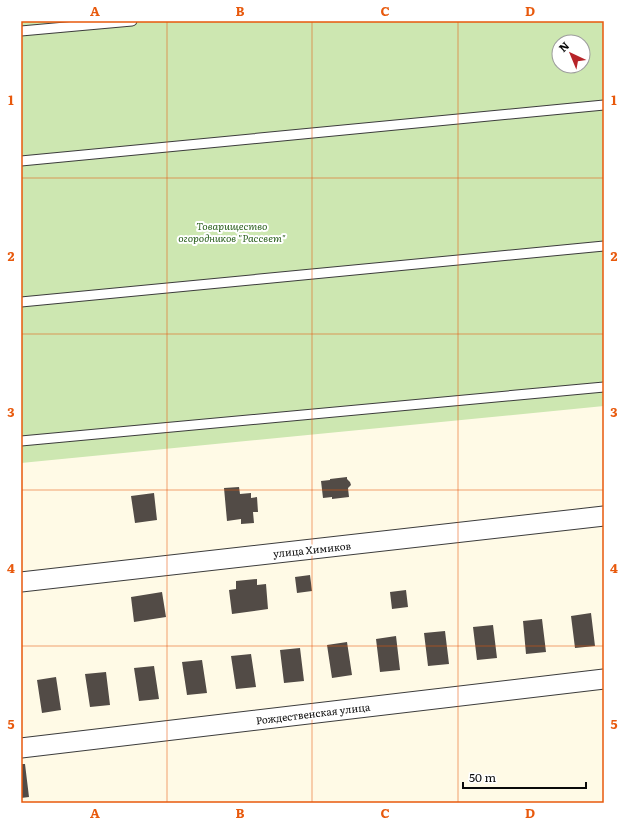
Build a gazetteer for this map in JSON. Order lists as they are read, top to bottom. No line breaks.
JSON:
{"streets":{"street":["улица Химиков","Рождественская улица"]},"parks":["Товарищество огородников \"Рассвет\""],"scale_bar":"50 m","north":"top left","grid":{"columns":["A","B","C","D"],"rows":["1","2","3","4","5"]}}
